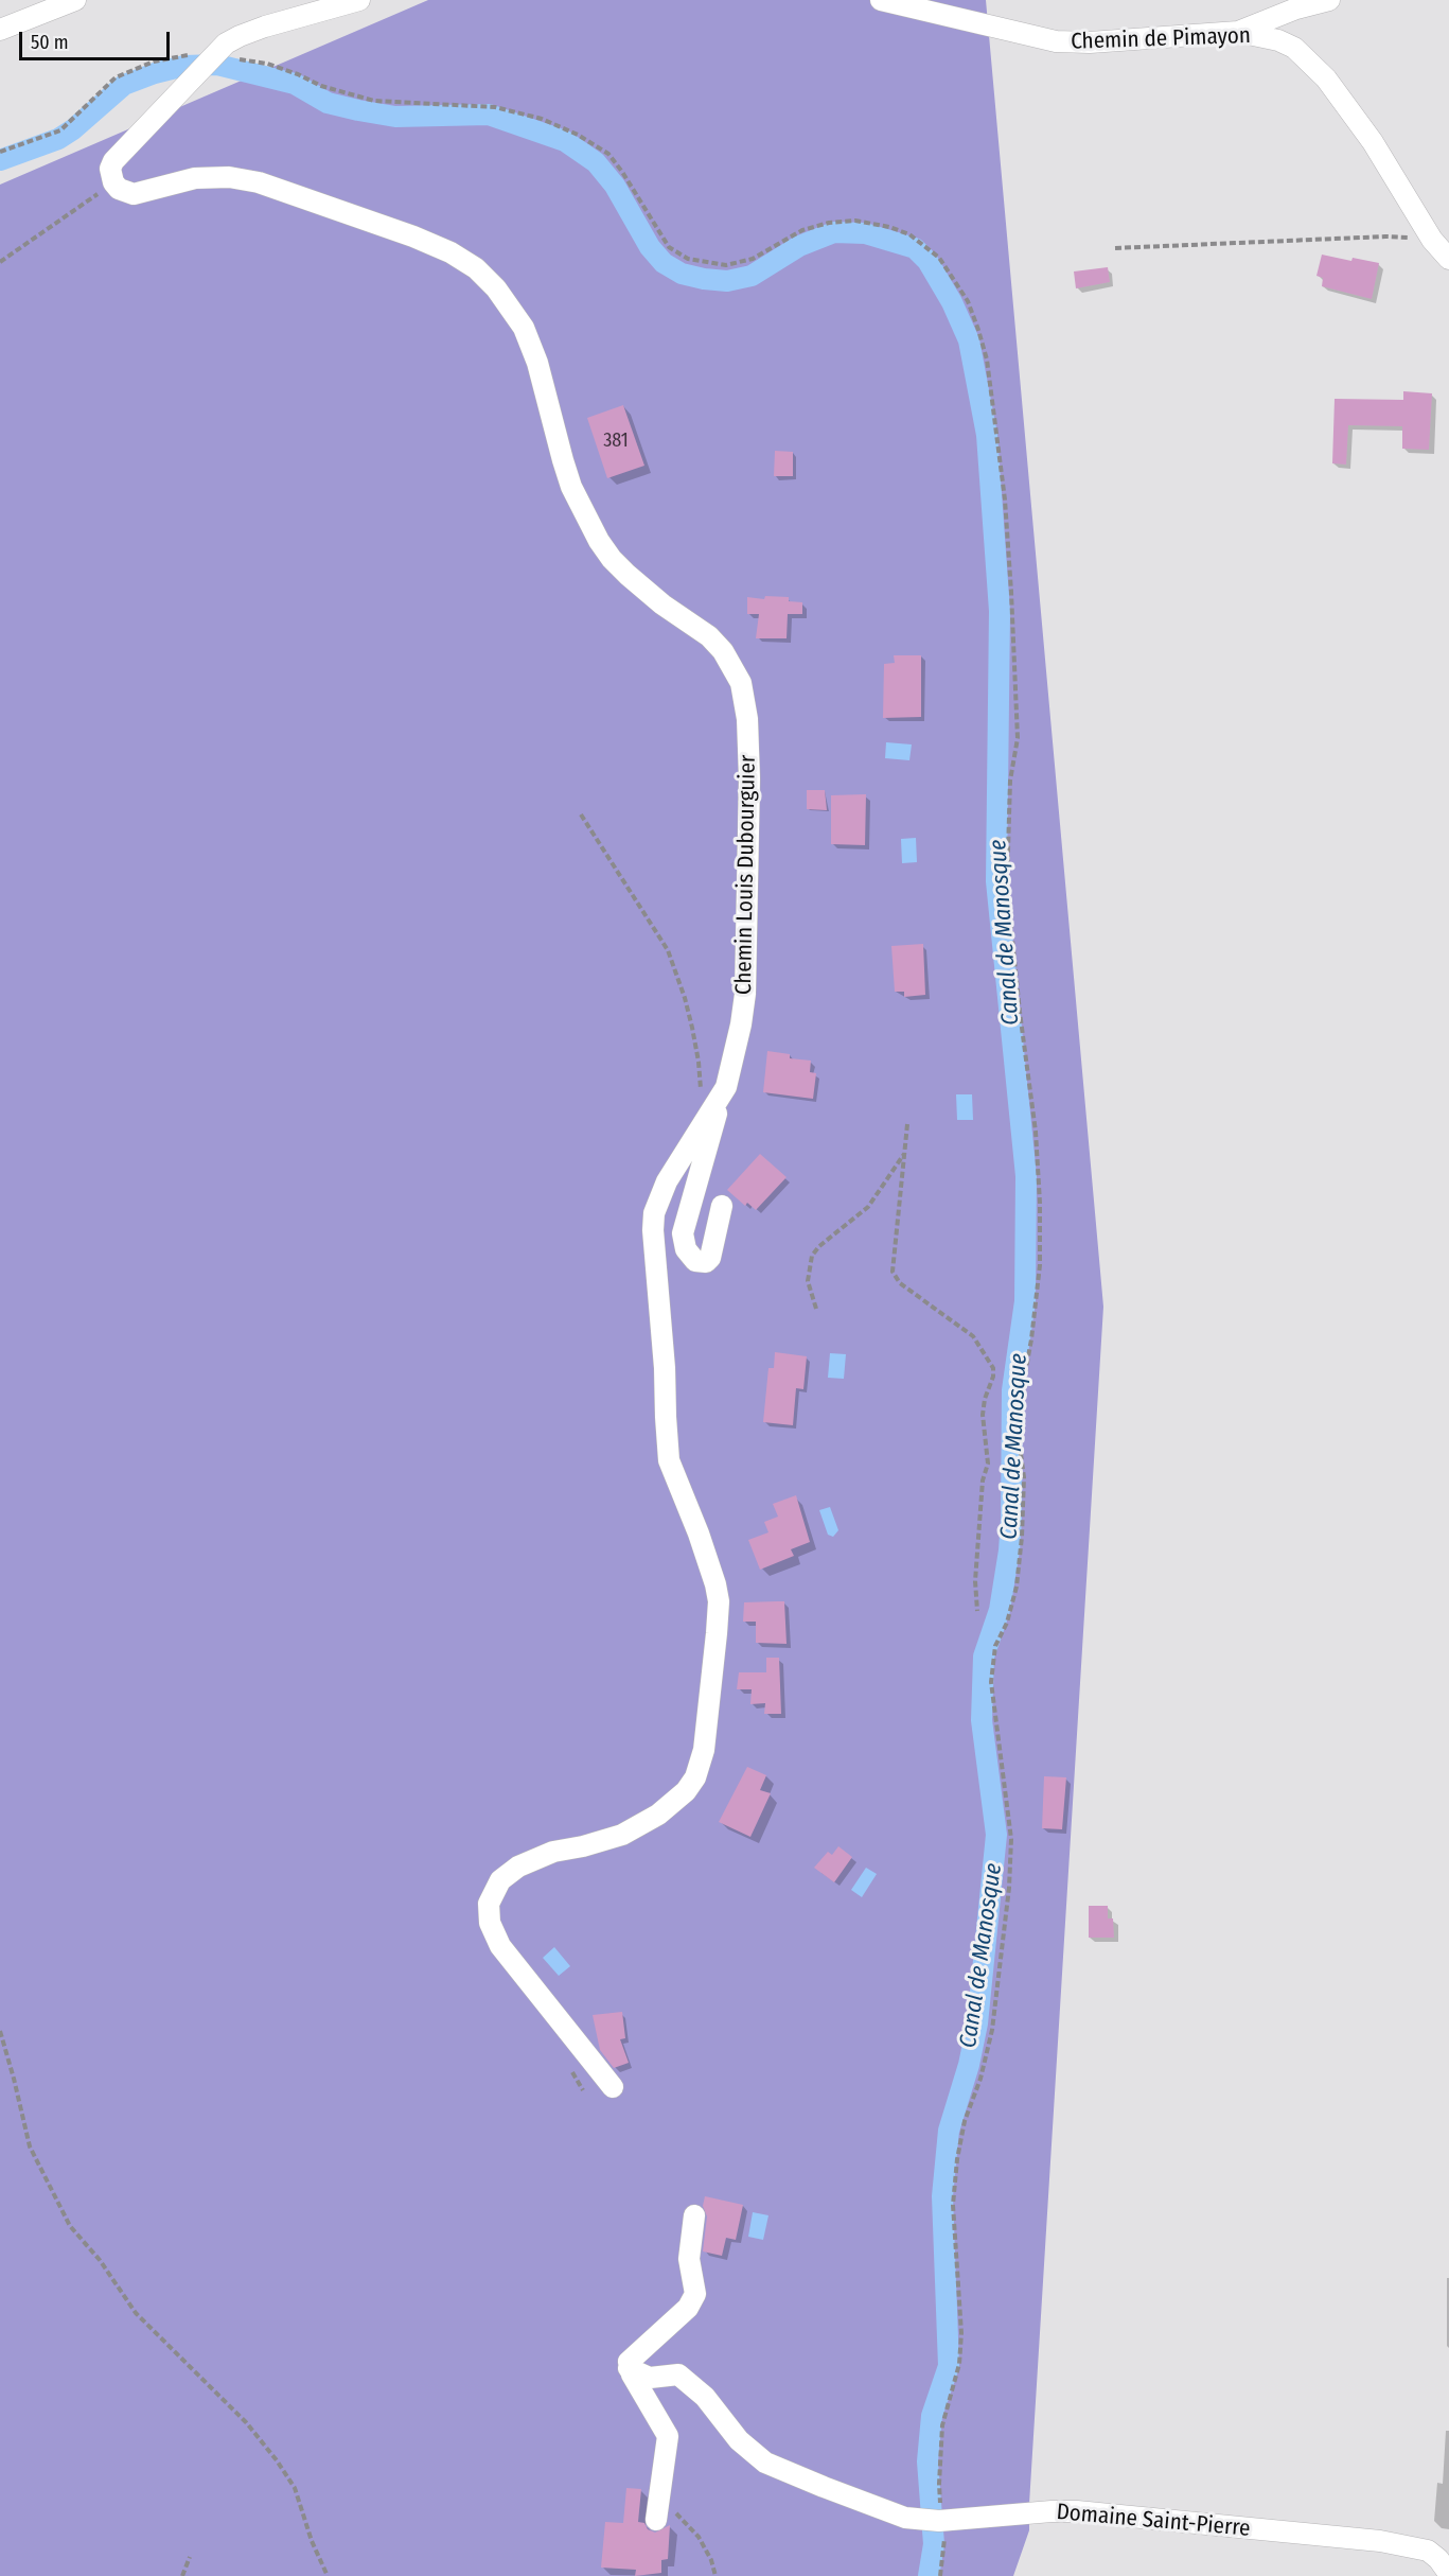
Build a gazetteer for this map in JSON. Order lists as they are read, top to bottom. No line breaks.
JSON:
{"streets":{"street":["Chemin de Pimayon","Chemin Louis Dubourguier","Domaine Saint-Pierre"]},"water":["Canal de Manosque"],"house_numbers":["381"],"scale_bar":"50 m"}
